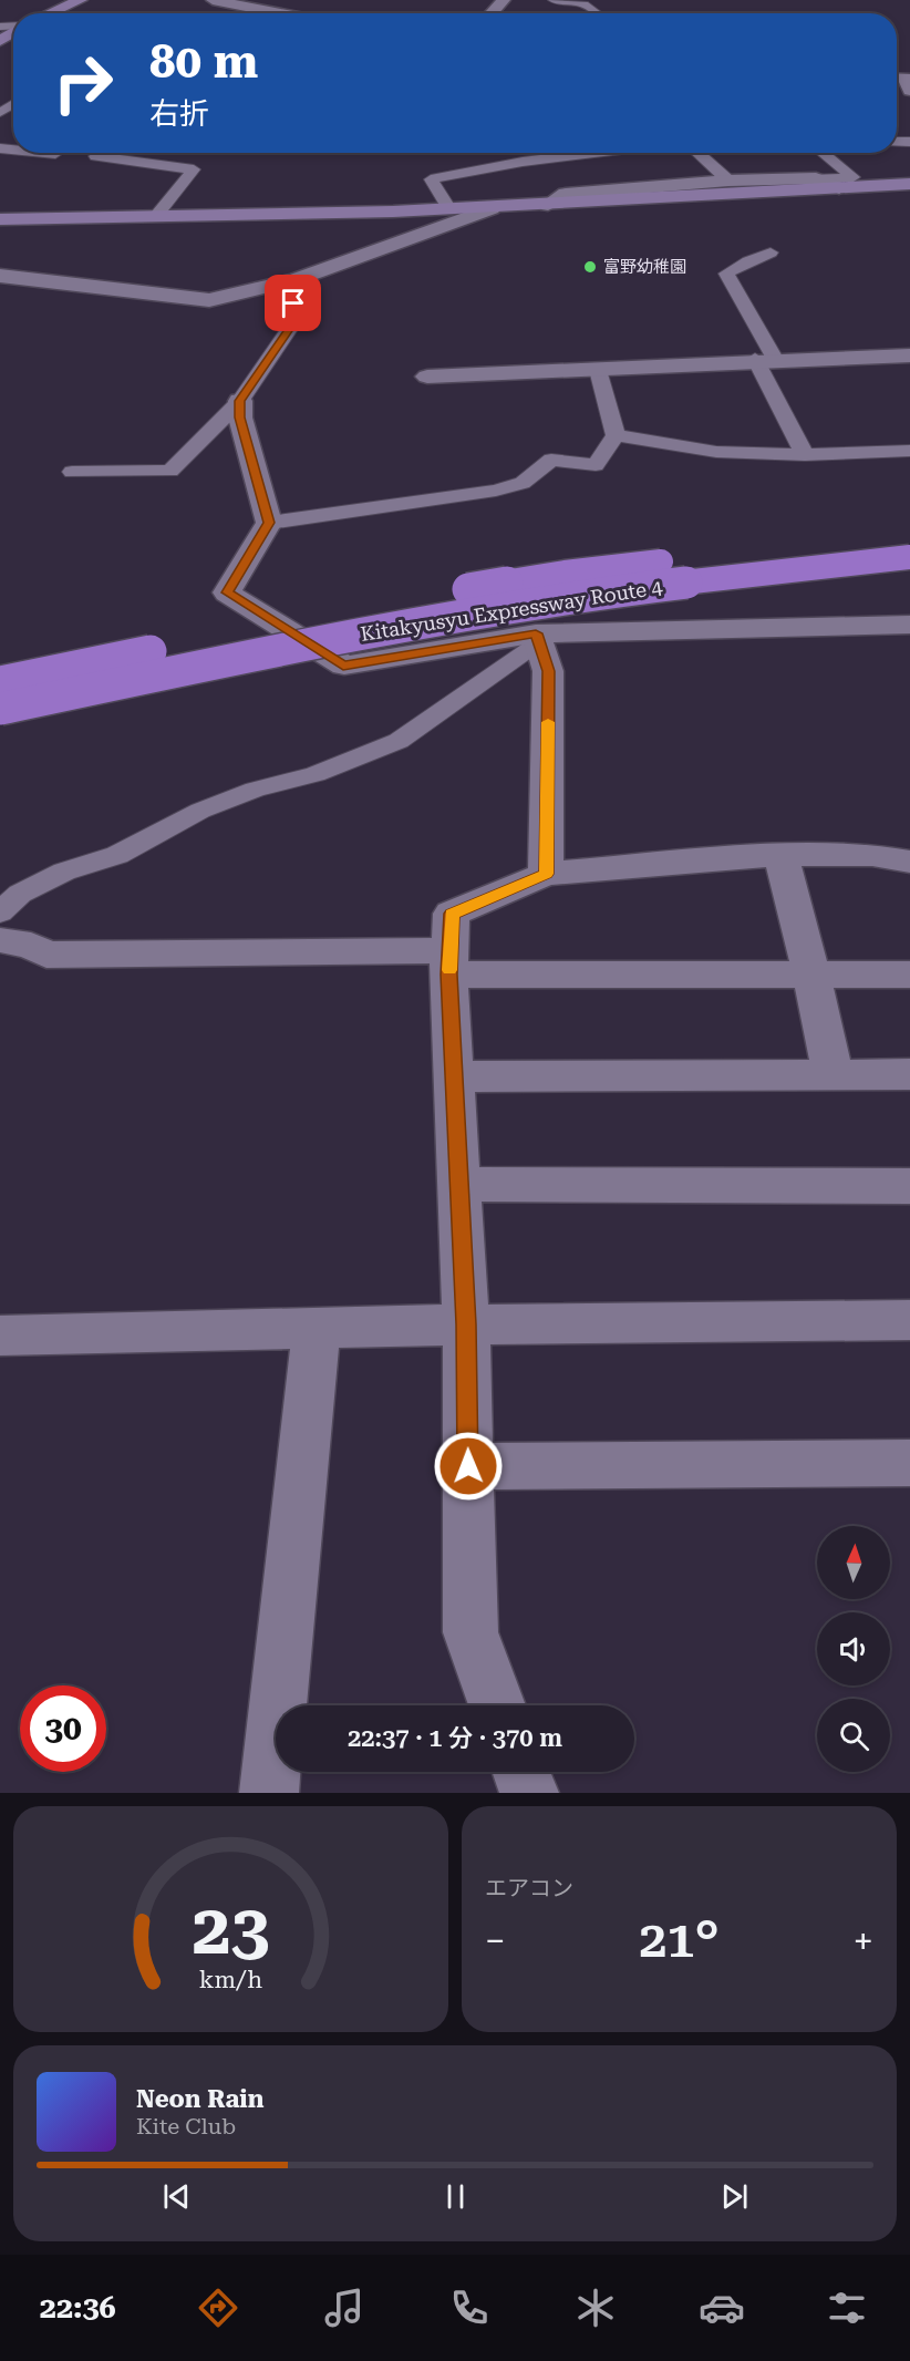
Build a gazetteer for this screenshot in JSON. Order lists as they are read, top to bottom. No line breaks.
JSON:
{"streets":{"highway":["Kitakyusyu Expressway Route 4"]},"places":["富野幼稚園"],"north":"top","page":{"turn":["80 m","右折"],"limit":"30","trip":"22:37 · 1 分 · 370 m","tile":"エアコン","heat":["−","21°","+"],"song":["Neon Rain","Kite Club"],"tabs":"22:36","gauge":["23","km/h"]}}
